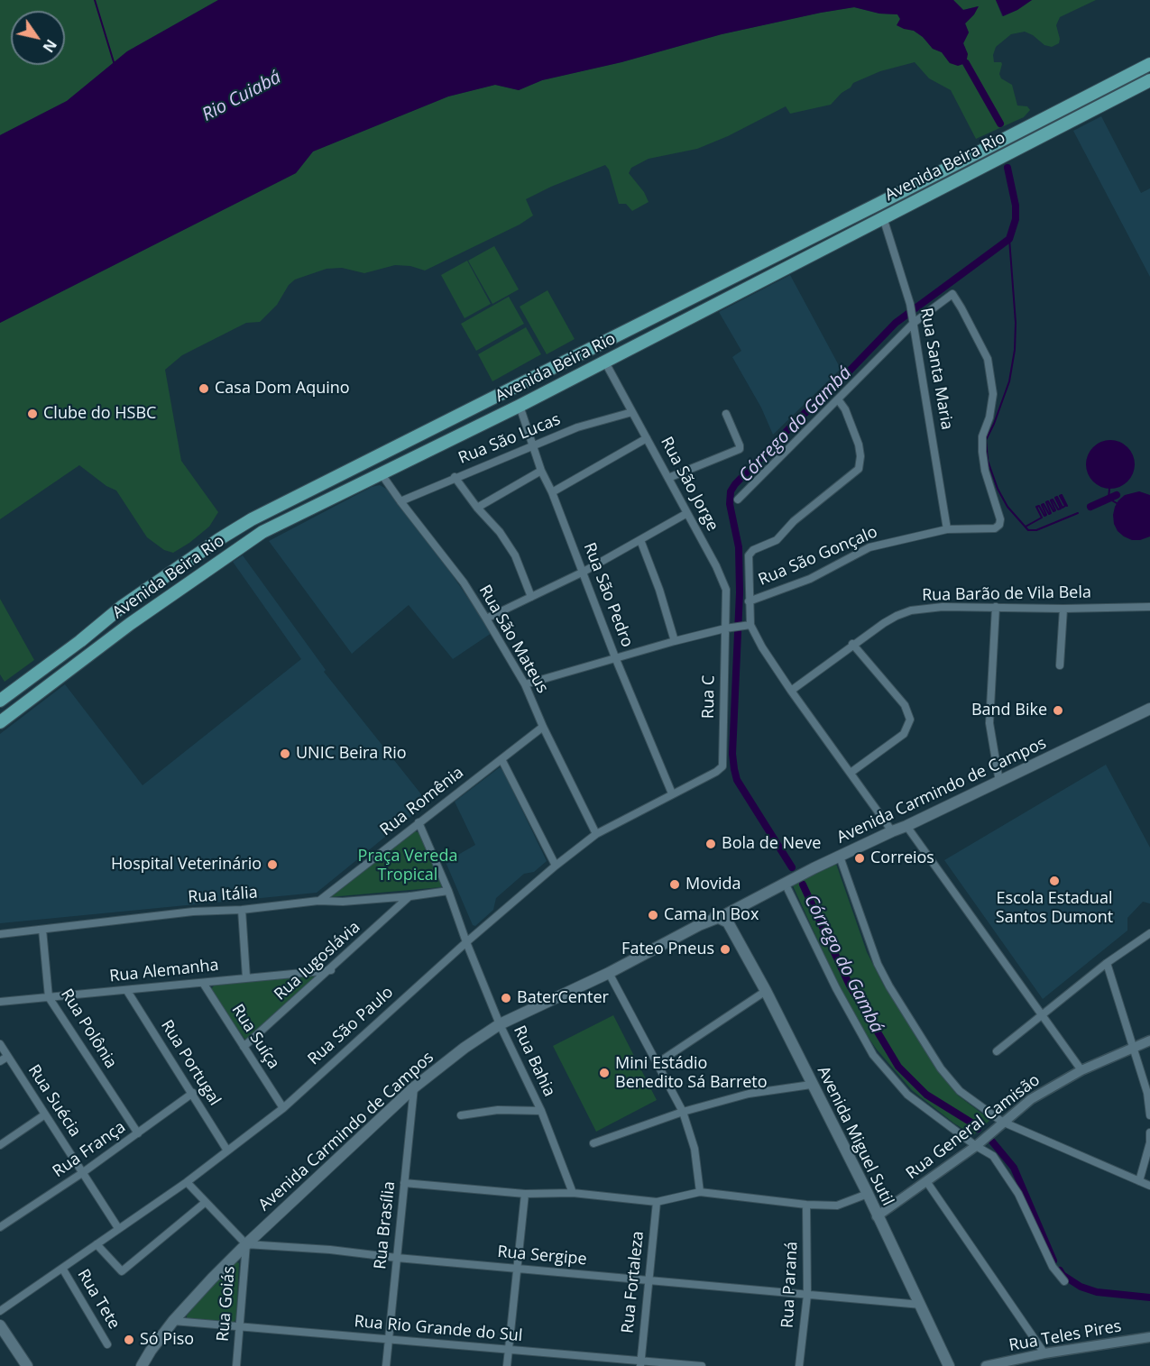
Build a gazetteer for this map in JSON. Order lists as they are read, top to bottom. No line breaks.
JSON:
{"streets":{"main road":["Avenida Beira Rio","Avenida Carmindo de Campos","Avenida Miguel Sutil"],"street":["Rua Santa Maria","Rua São Lucas","Rua São Jorge","Rua São Gonçalo","Rua Barão de Vila Bela","Rua São Pedro","Rua São Mateus","Rua C","Rua Romênia","Rua Itália","Rua Iugoslávia","Rua Alemanha","Rua São Paulo","Rua Polônia","Rua Suíça","Rua Bahia","Rua Portugal","Rua Suécia","Rua General Camisão","Rua França","Rua Brasília","Rua Sergipe","Rua Fortaleza","Rua Paraná","Rua Tete","Rua Goiás","Rua Rio Grande do Sul","Rua Teles Pires"]},"crossings":[["Avenida Beira Rio","Rua Santa Maria"],["Avenida Beira Rio","Rua São Jorge"],["Avenida Beira Rio","Rua São Pedro"],["Avenida Beira Rio","Rua São Mateus"],["Rua Santa Maria","Rua São Gonçalo"],["Rua São Lucas","Rua São Jorge"],["Rua São Lucas","Rua São Pedro"],["Rua São Lucas","Rua São Mateus"],["Rua São Jorge","Rua C"],["Rua São Pedro","Rua São Paulo"],["Rua São Mateus","Rua Romênia"],["Rua São Mateus","Rua São Paulo"],["Rua C","Rua São Paulo"],["Avenida Carmindo de Campos","Rua Bahia"],["Avenida Carmindo de Campos","Avenida Miguel Sutil"],["Avenida Carmindo de Campos","Rua Brasília"],["Avenida Carmindo de Campos","Rua Sergipe"],["Avenida Carmindo de Campos","Rua Goiás"],["Avenida Carmindo de Campos","Rua Rio Grande do Sul"],["Rua Romênia","Rua Itália"],["Rua Itália","Rua Iugoslávia"],["Rua Itália","Rua Polônia"],["Rua Iugoslávia","Rua Alemanha"],["Rua Iugoslávia","Rua Suíça"],["Rua Alemanha","Rua Polônia"],["Rua Alemanha","Rua Suíça"],["Rua Alemanha","Rua Portugal"],["Rua São Paulo","Rua Suíça"],["Rua São Paulo","Rua Bahia"],["Rua São Paulo","Rua Portugal"],["Rua São Paulo","Rua Suécia"],["Rua São Paulo","Rua Tete"],["Rua Polônia","Rua França"],["Rua Portugal","Rua França"],["Rua Suécia","Rua França"],["Rua General Camisão","Avenida Miguel Sutil"],["Avenida Miguel Sutil","Rua Sergipe"],["Rua Brasília","Rua Sergipe"],["Rua Brasília","Rua Rio Grande do Sul"],["Rua Sergipe","Rua Fortaleza"],["Rua Sergipe","Rua Paraná"],["Rua Sergipe","Rua Goiás"],["Rua Fortaleza","Rua Rio Grande do Sul"],["Rua Goiás","Rua Rio Grande do Sul"]],"water":["Rio Cuiabá","Córrego do Gambá"],"parks":["Praça Vereda Tropical"],"places":["Casa Dom Aquino","Clube do HSBC","Band Bike","UNIC Beira Rio","Bola de Neve","Correios","Hospital Veterinário","Escola Estadual Santos Dumont","Movida","Cama In Box","Fateo Pneus","BaterCenter","Mini Estádio Benedito Sá Barreto","Só Piso"],"north":"bottom right"}
